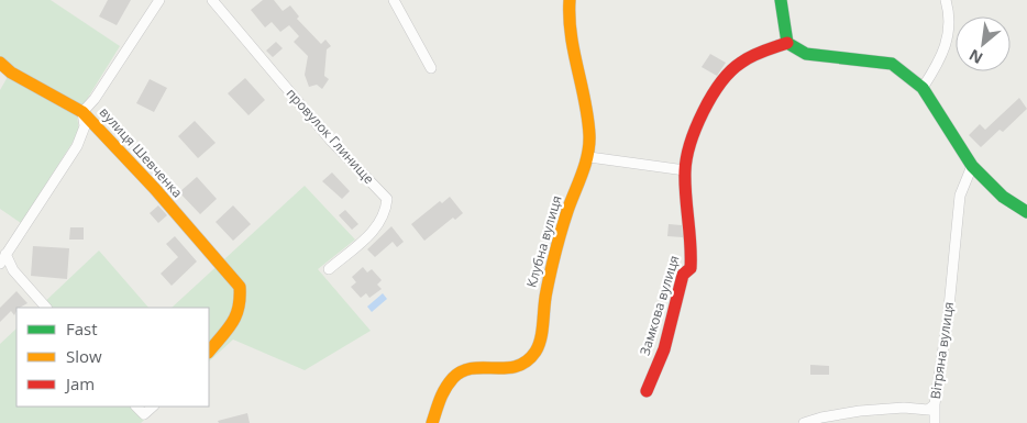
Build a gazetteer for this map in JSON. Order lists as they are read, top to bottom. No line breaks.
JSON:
{"streets":{"street":["провулок Глинище","вулиця Шевченка","Клубна вулиця","Замкова вулиця","Вітряна вулиця"]},"legend":["Fast","Slow","Jam"],"north":"bottom left"}
